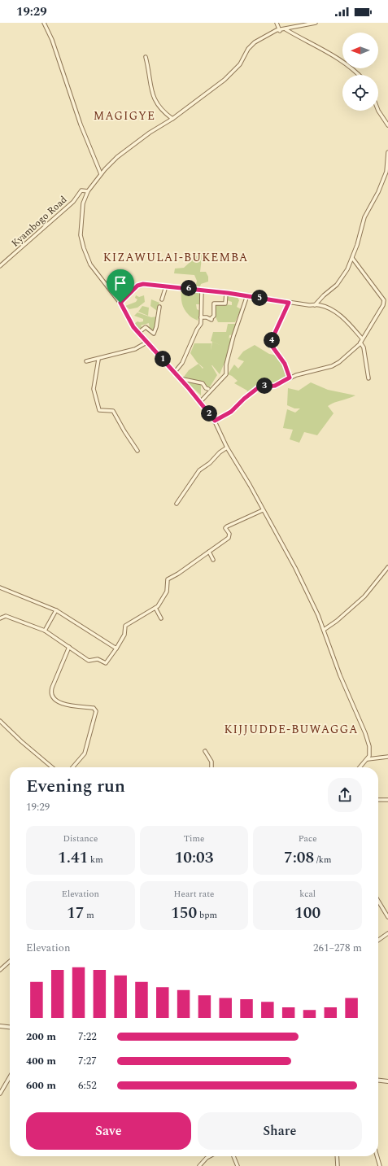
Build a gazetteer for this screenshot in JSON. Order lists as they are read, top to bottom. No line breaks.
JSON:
{"streets":{"street":["Kyambogo Road"]},"districts":["MAGIGYE","KIZAWULAI-BUKEMBA","KIJJUDDE-BUWAGGA"],"north":"left","page":{"status":"19:29","pins":["6","5","4","1","3","2"],"heading":["Evening run","19:29"],"stats":[["Distance","1.41 km"],["Time","10:03"],["Pace","7:08 /km"],["Elevation","17 m"],["Heart rate","150 bpm"],["kcal","100"]],"chart":["Elevation","261–278 m"],"list":[{"name":"200 m","note":"7:22"},{"name":"400 m","note":"7:27"},{"name":"600 m","note":"6:52"}],"buttons":["Save","Share"]}}
